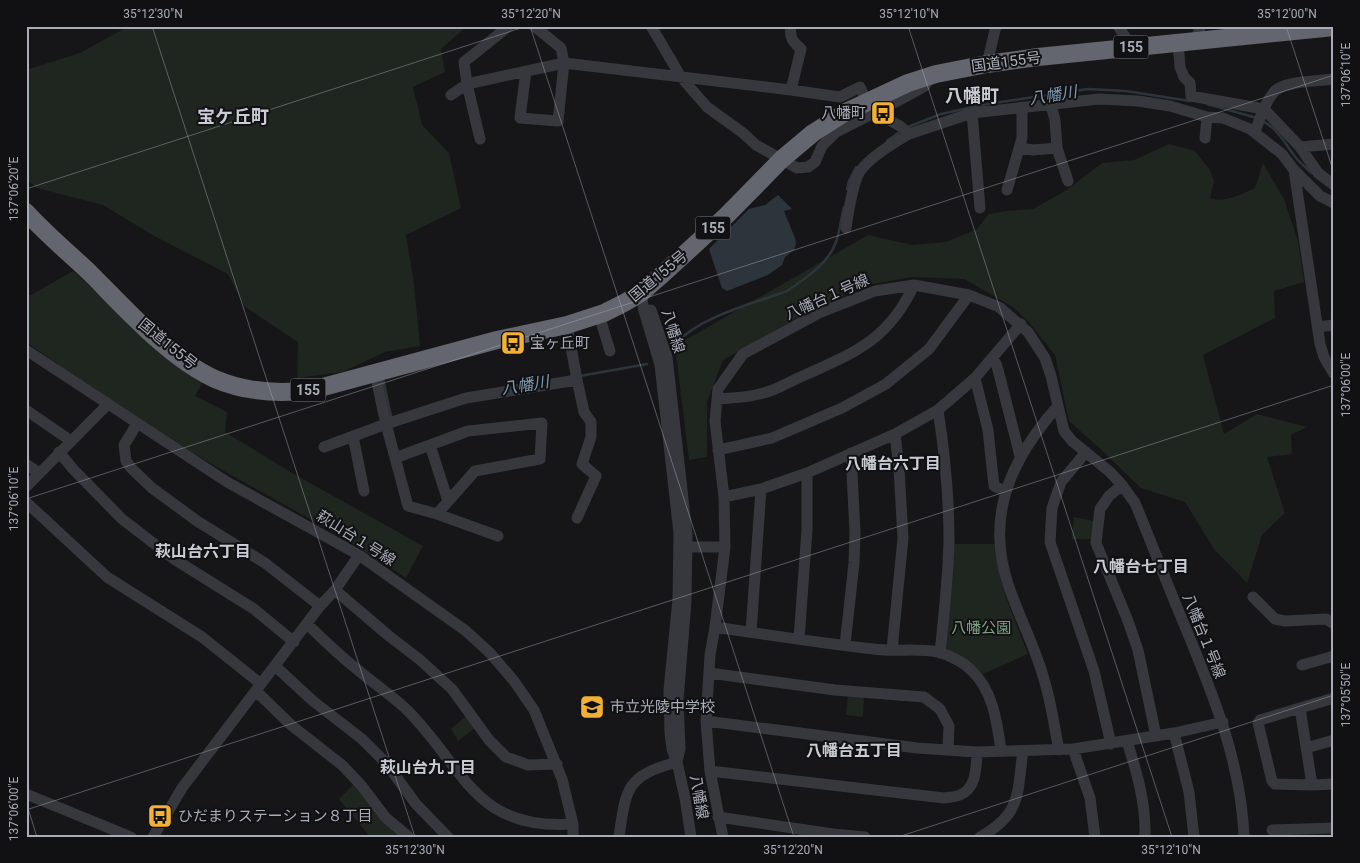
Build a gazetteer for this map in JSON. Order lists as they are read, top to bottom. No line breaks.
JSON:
{"streets":{"highway":["155","国道155号"],"street":["八幡台１号線","八幡線","萩山台１号線"]},"crossings":[["国道155号","八幡線"]],"districts":["八幡町","宝ケ丘町","八幡台六丁目","萩山台六丁目","八幡台七丁目","八幡台五丁目","萩山台九丁目"],"water":["八幡川"],"parks":["八幡公園"],"places":{"bus stop":["八幡町","宝ヶ丘町","ひだまりステーション８丁目"],"school or university":["市立光陵中学校"]},"coordinates":["35°12'30\"N","35°12'20\"N","35°12'10\"N","35°12'00\"N","137°06'10\"E","137°06'20\"E","137°06'00\"E","137°05'50\"E"]}
